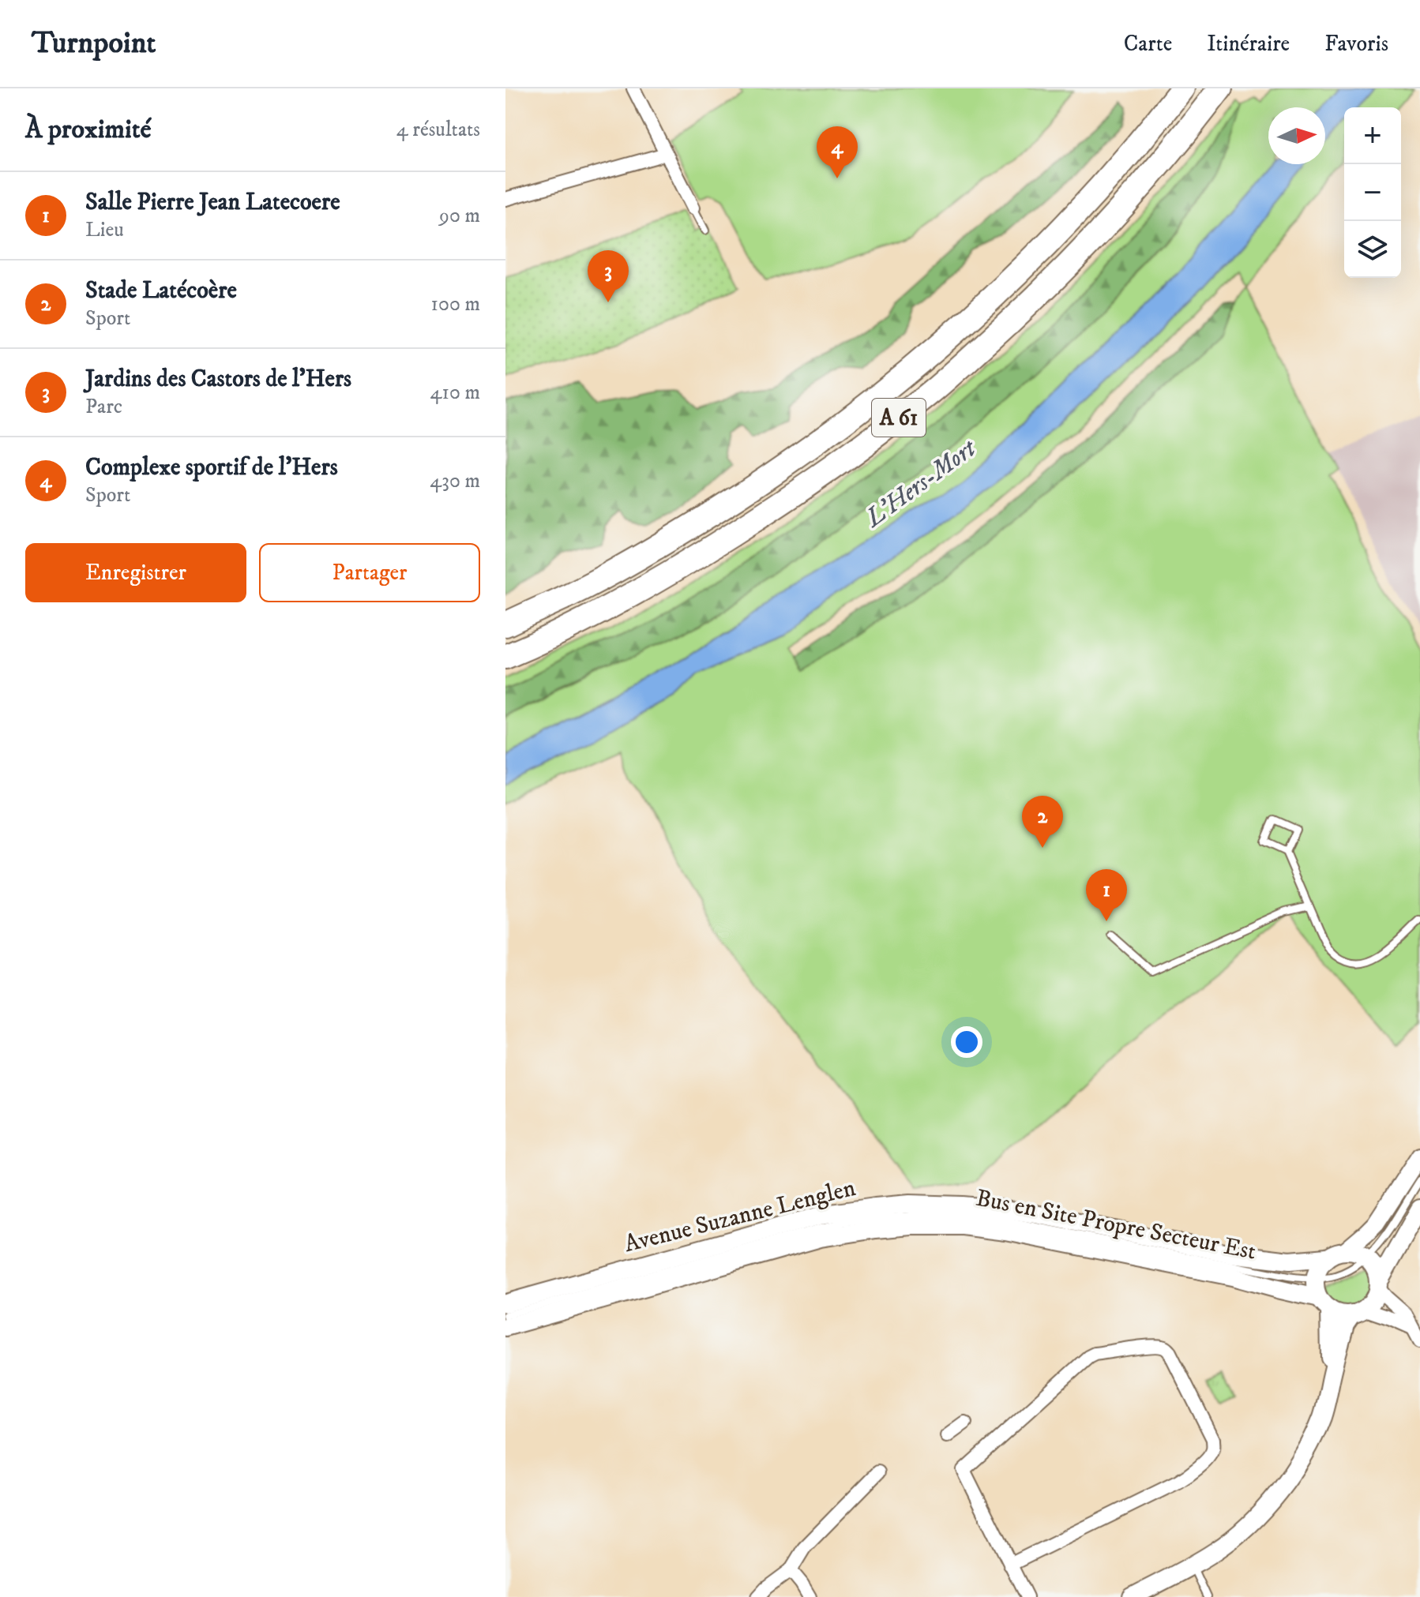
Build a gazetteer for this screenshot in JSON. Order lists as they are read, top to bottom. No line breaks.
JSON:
{"streets":{"highway":["A 61"],"street":["Avenue Suzanne Lenglen"],"lane":["Bus en Site Propre Secteur Est"]},"water":["L'Hers-Mort"],"north":"right","page":{"header":"Turnpoint","nav":["Carte","Itinéraire","Favoris"],"heading":["À proximité","4 résultats"],"map_buttons":["+","−"],"pins":["4","3","2","1"],"list":[{"mark":"1","name":"Salle Pierre Jean Latecoere","note":"Lieu","value":"90 m"},{"mark":"2","name":"Stade Latécoère","note":"Sport","value":"100 m"},{"mark":"3","name":"Jardins des Castors de l’Hers","note":"Parc","value":"410 m"},{"mark":"4","name":"Complexe sportif de l'Hers","note":"Sport","value":"430 m"}],"buttons":["Enregistrer","Partager"]}}
